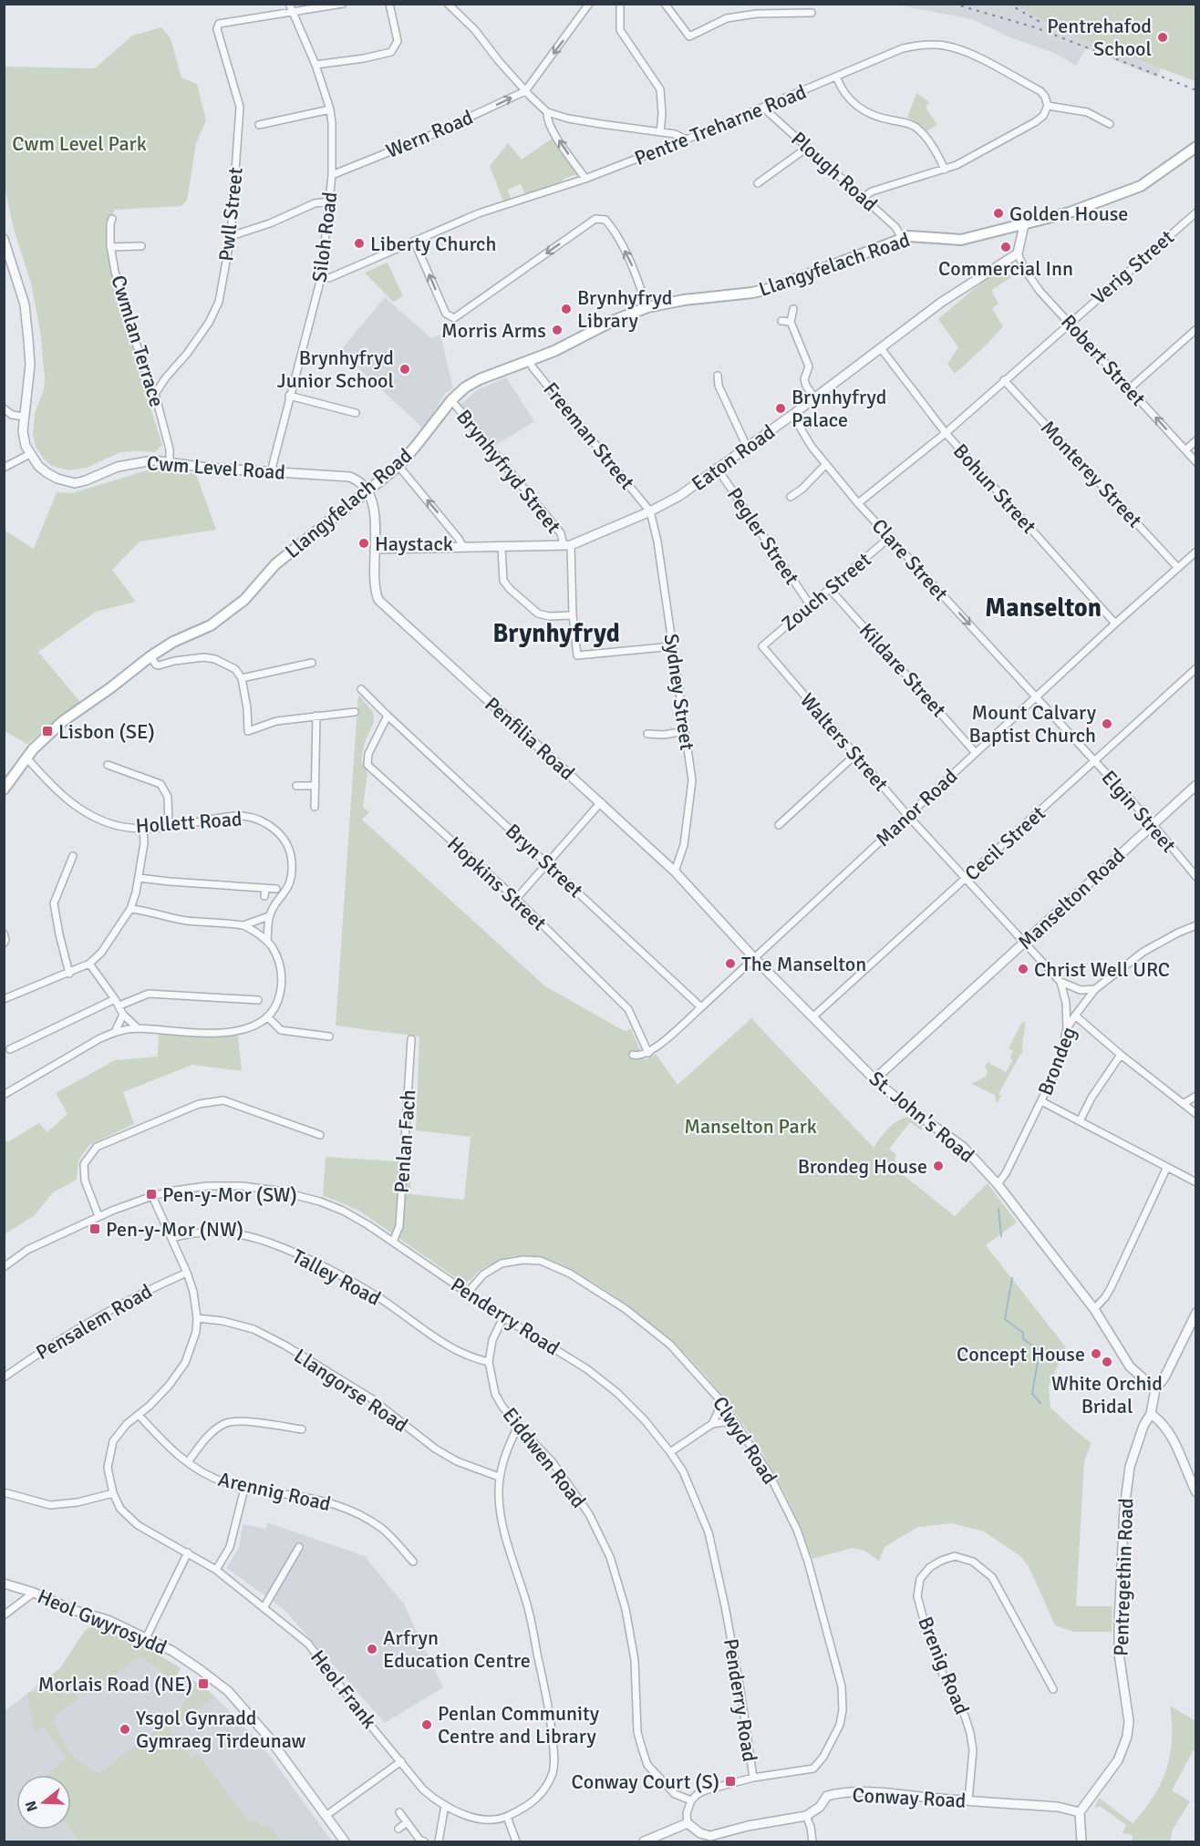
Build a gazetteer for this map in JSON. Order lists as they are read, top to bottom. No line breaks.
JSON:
{"streets":{"main road":["Llangyfelach Road"],"street":["Pentre Treharne Road","Wern Road","Plough Road","Pwll Street","Siloh Road","Verig Street","Cwmlan Terrace","Robert Street","Freeman Street","Eaton Road","Cwm Level Road","Brynhyfryd Street","Monterey Street","Bohun Street","Pegler Street","Clare Street","Zouch Street","Kildare Street","Sydney Street","Penfilia Road","Walters Street","Manor Road","Elgin Street","Hollett Road","Cecil Street","Bryn Street","Hopkins Street","Manselton Road","Brondeg","St. John's Road","Penlan Fach","Talley Road","Penderry Road","Pensalem Road","Llangorse Road","Clwyd Road","Eiddwen Road","Arennig Road","Pentregethin Road","Heol Gwyrosydd","Brenig Road","Heol Frank","Conway Road"]},"crossings":[["Pentre Treharne Road","Plough Road"],["Pentre Treharne Road","Siloh Road"],["Wern Road","Siloh Road"],["Plough Road","Llangyfelach Road"],["Pwll Street","Siloh Road"],["Pwll Street","Cwmlan Terrace"],["Siloh Road","Cwm Level Road"],["Llangyfelach Road","Freeman Street"],["Llangyfelach Road","Cwm Level Road"],["Llangyfelach Road","Brynhyfryd Street"],["Llangyfelach Road","Penfilia Road"],["Llangyfelach Road","Hollett Road"],["Verig Street","Robert Street"],["Verig Street","Monterey Street"],["Verig Street","Bohun Street"],["Verig Street","Clare Street"],["Cwmlan Terrace","Cwm Level Road"],["Robert Street","Eaton Road"],["Freeman Street","Eaton Road"],["Freeman Street","Sydney Street"],["Eaton Road","Brynhyfryd Street"],["Eaton Road","Bohun Street"],["Eaton Road","Pegler Street"],["Eaton Road","Clare Street"],["Eaton Road","Sydney Street"],["Eaton Road","Penfilia Road"],["Cwm Level Road","Penfilia Road"],["Monterey Street","Manor Road"],["Bohun Street","Manor Road"],["Pegler Street","Zouch Street"],["Clare Street","Zouch Street"],["Clare Street","Manor Road"],["Clare Street","Elgin Street"],["Zouch Street","Kildare Street"],["Zouch Street","Walters Street"],["Kildare Street","Manor Road"],["Sydney Street","Penfilia Road"],["Penfilia Road","Manor Road"],["Penfilia Road","St. John's Road"],["Walters Street","Manor Road"],["Walters Street","Cecil Street"],["Walters Street","Manselton Road"],["Walters Street","Brondeg"],["Manor Road","Elgin Street"],["Manor Road","Bryn Street"],["Manor Road","Hopkins Street"],["Manor Road","St. John's Road"],["Elgin Street","Cecil Street"],["Elgin Street","Manselton Road"],["Cecil Street","St. John's Road"],["Bryn Street","Hopkins Street"],["Manselton Road","St. John's Road"],["Brondeg","St. John's Road"],["St. John's Road","Pentregethin Road"],["Penlan Fach","Penderry Road"],["Talley Road","Eiddwen Road"],["Talley Road","Heol Frank"],["Penderry Road","Clwyd Road"],["Penderry Road","Eiddwen Road"],["Penderry Road","Heol Frank"],["Pensalem Road","Heol Frank"],["Llangorse Road","Heol Frank"],["Eiddwen Road","Heol Frank"],["Arennig Road","Heol Frank"],["Pentregethin Road","Conway Road"],["Brenig Road","Conway Road"]],"one_way":["Wern Road","Clare Street"],"districts":["Manselton","Brynhyfryd"],"parks":["Cwm Level Park","Manselton Park"],"places":{"other":["Pentrehafod School","Golden House","Liberty Church","Commercial Inn","Brynhyfryd Library","Morris Arms","Brynhyfryd Junior School","Brynhyfryd Palace","Haystack","Mount Calvary Baptist Church","The Manselton","Christ Well URC","Brondeg House","Concept House","White Orchid Bridal","Arfryn Education Centre","Penlan Community Centre and Library","Ysgol Gynradd Gymraeg Tirdeunaw"],"transit":["Lisbon (SE)","Pen-y-Mor (SW)","Pen-y-Mor (NW)","Morlais Road (NE)","Conway Court (S)"]},"north":"left"}
